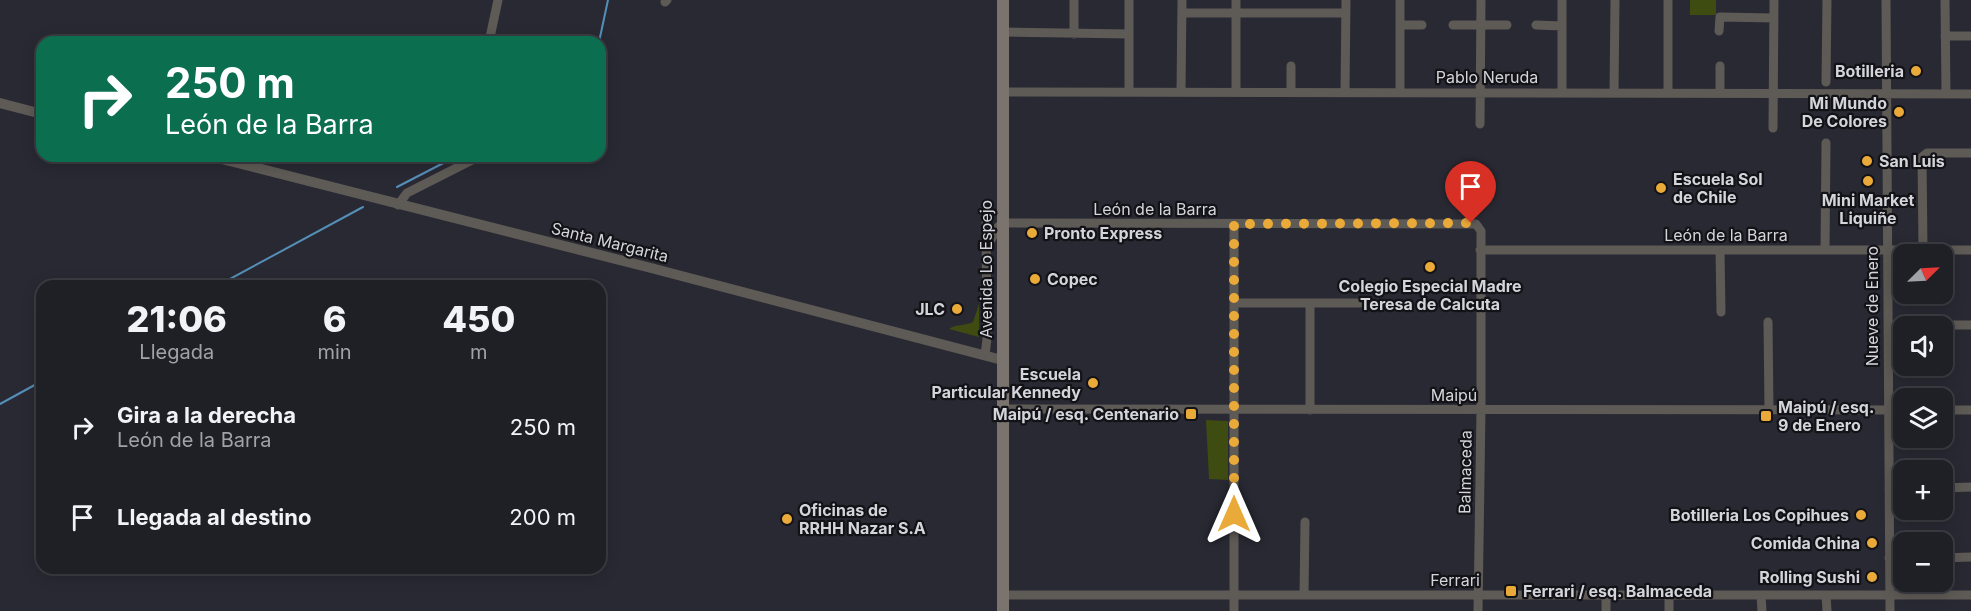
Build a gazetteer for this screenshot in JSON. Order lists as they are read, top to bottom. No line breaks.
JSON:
{"streets":{"main road":["Avenida Lo Espejo"],"street":["Pablo Neruda","León de la Barra","Santa Margarita","Nueve de Enero","Maipú","Balmaceda","Ferrari"]},"crossings":[["Pablo Neruda","Avenida Lo Espejo"],["Pablo Neruda","Nueve de Enero"],["León de la Barra","Avenida Lo Espejo"],["León de la Barra","Nueve de Enero"],["León de la Barra","Balmaceda"],["Santa Margarita","Avenida Lo Espejo"],["Avenida Lo Espejo","Maipú"],["Avenida Lo Espejo","Ferrari"],["Nueve de Enero","Maipú"],["Nueve de Enero","Ferrari"],["Maipú","Balmaceda"],["Balmaceda","Ferrari"]],"places":{"other":["Botilleria","Mi Mundo De Colores","San Luis","Mini Market Liquiñe","Escuela Sol de Chile","Pronto Express","Colegio Especial Madre Teresa de Calcuta","Copec","JLC","Escuela Particular Kennedy","Botilleria Los Copihues","Oficinas de RRHH Nazar S.A","Comida China","Rolling Sushi"],"transit":["Maipú / esq. Centenario","Maipú / esq. 9 de Enero","Ferrari / esq. Balmaceda"]},"north":"top right","page":{"turn":["250 m","León de la Barra"],"map_buttons":["+","−"],"eta":["21:06","Llegada","6","min","450","m"],"list":[{"name":"Gira a la derecha","note":"León de la Barra","value":"250 m"},{"name":"Llegada al destino","value":"200 m"}]}}
